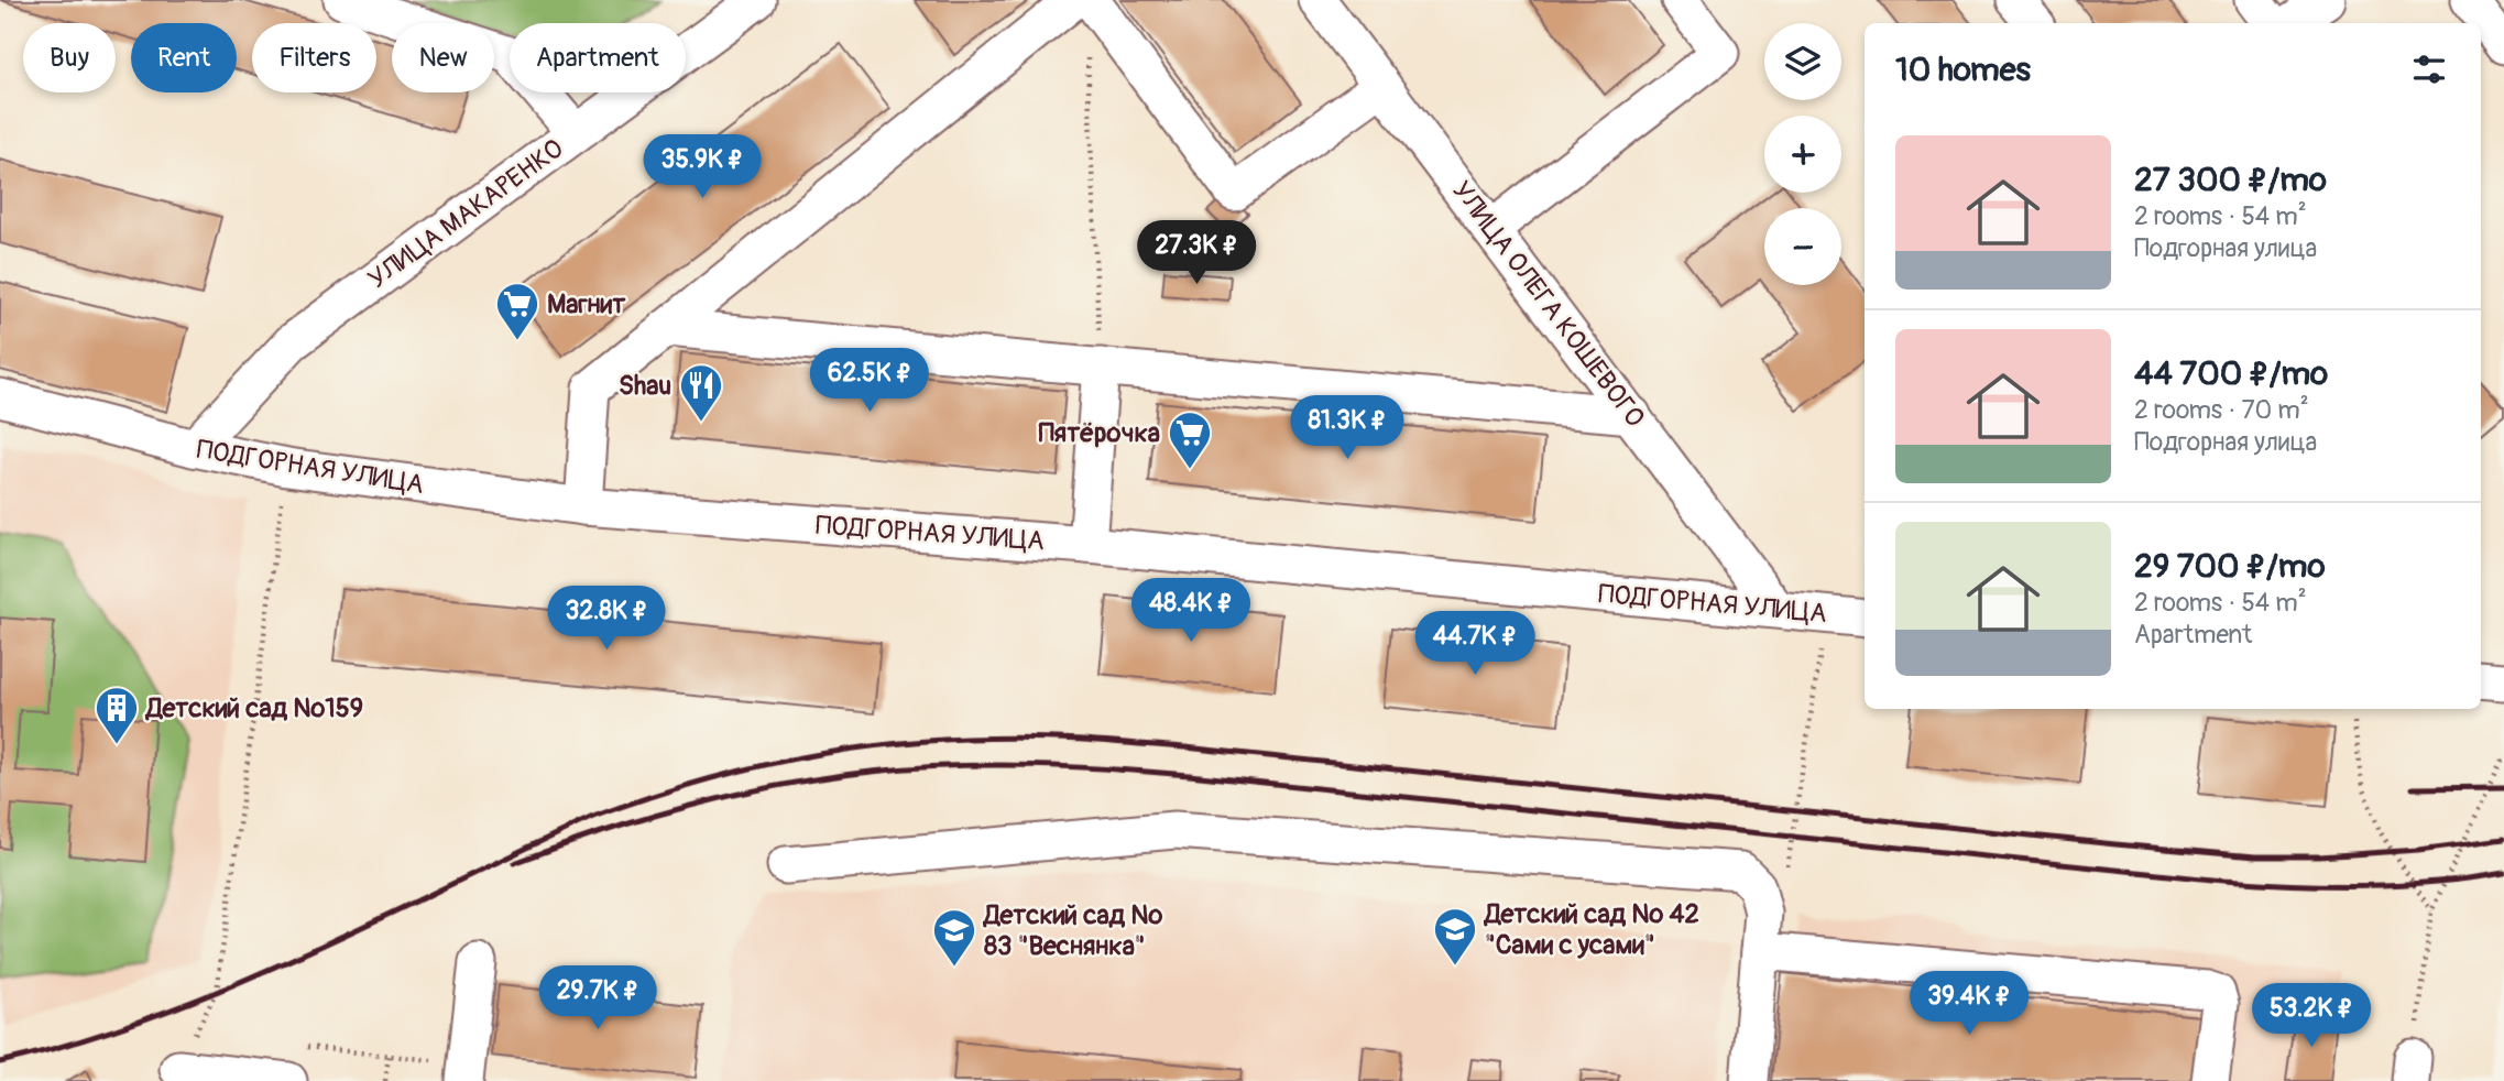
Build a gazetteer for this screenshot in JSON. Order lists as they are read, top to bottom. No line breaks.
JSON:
{"streets":{"street":["УЛИЦА МАКАРЕНКО","УЛИЦА ОЛЕГА КОШЕВОГО","ПОДГОРНАЯ УЛИЦА"]},"crossings":[["УЛИЦА МАКАРЕНКО","ПОДГОРНАЯ УЛИЦА"],["УЛИЦА ОЛЕГА КОШЕВОГО","ПОДГОРНАЯ УЛИЦА"]],"places":{"supermarket":["Магнит","Пятёрочка"],"restaurant":["Shau"],"building":["Детский сад №159"],"school or university":["Детский сад № 42 \"Сами с усами\"","Детский сад № 83 \"Веснянка\""]},"page":{"map_buttons":["+","−"],"chip":["Buy","Rent","Filters","New","Apartment"],"heading":"10 homes","list":[{"name":"27 300 ₽/mo","note":"2 rooms · 54 m² · Подгорная улица"},{"name":"44 700 ₽/mo","note":"2 rooms · 70 m² · Подгорная улица"},{"name":"29 700 ₽/mo","note":"2 rooms · 54 m² · Apartment"}],"price":["35.9K ₽","27.3K ₽","62.5K ₽","81.3K ₽","48.4K ₽","32.8K ₽","44.7K ₽","29.7K ₽","39.4K ₽","53.2K ₽"]}}
